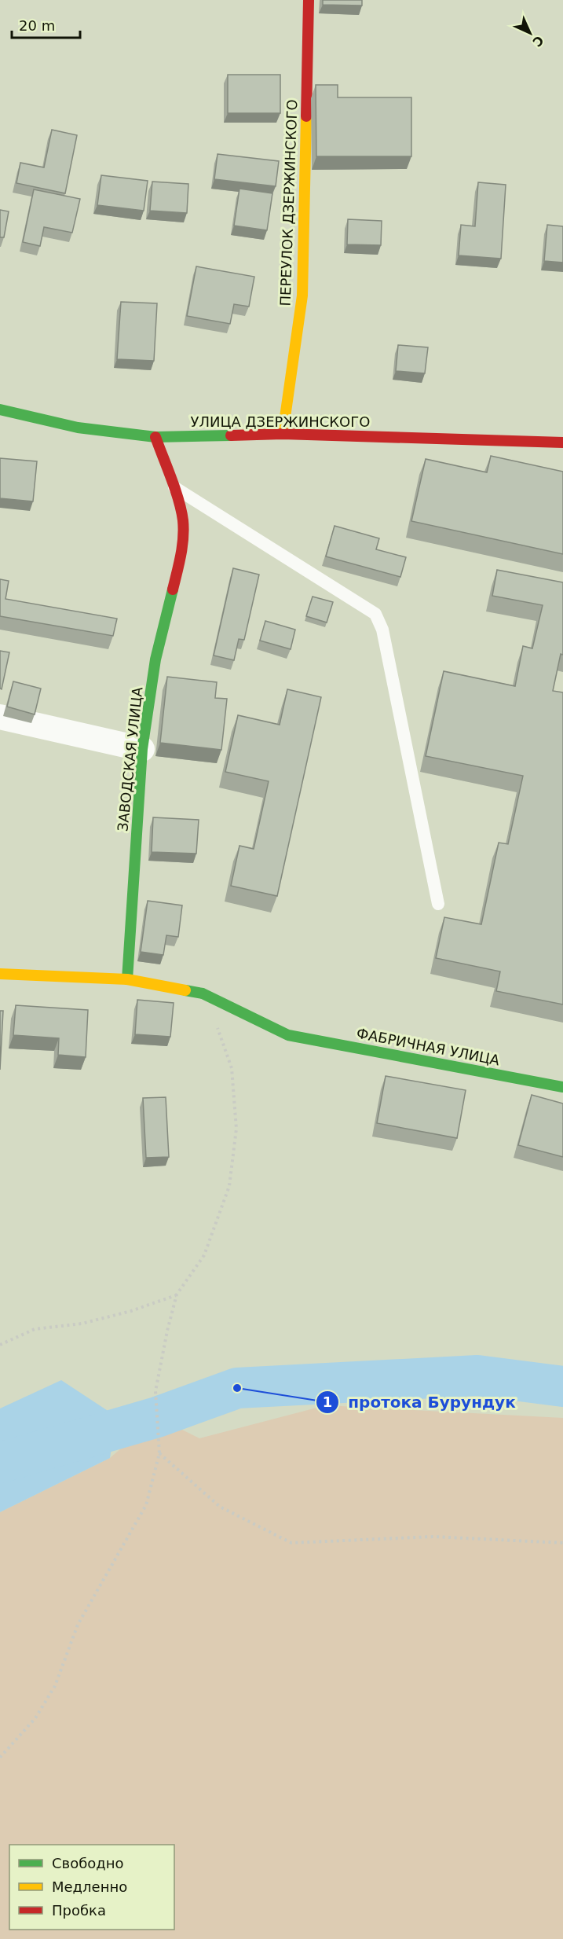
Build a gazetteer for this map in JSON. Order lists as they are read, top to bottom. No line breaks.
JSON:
{"streets":{"street":["ПЕРЕУЛОК ДЗЕРЖИНСКОГО","УЛИЦА ДЗЕРЖИНСКОГО","ЗАВОДСКАЯ УЛИЦА","ФАБРИЧНАЯ УЛИЦА"]},"crossings":[["ПЕРЕУЛОК ДЗЕРЖИНСКОГО","УЛИЦА ДЗЕРЖИНСКОГО"],["УЛИЦА ДЗЕРЖИНСКОГО","ЗАВОДСКАЯ УЛИЦА"],["ЗАВОДСКАЯ УЛИЦА","ФАБРИЧНАЯ УЛИЦА"]],"places":["протока Бурундук"],"legend":["Свободно","Медленно","Пробка"],"scale_bar":"20 m","north":"bottom right"}
